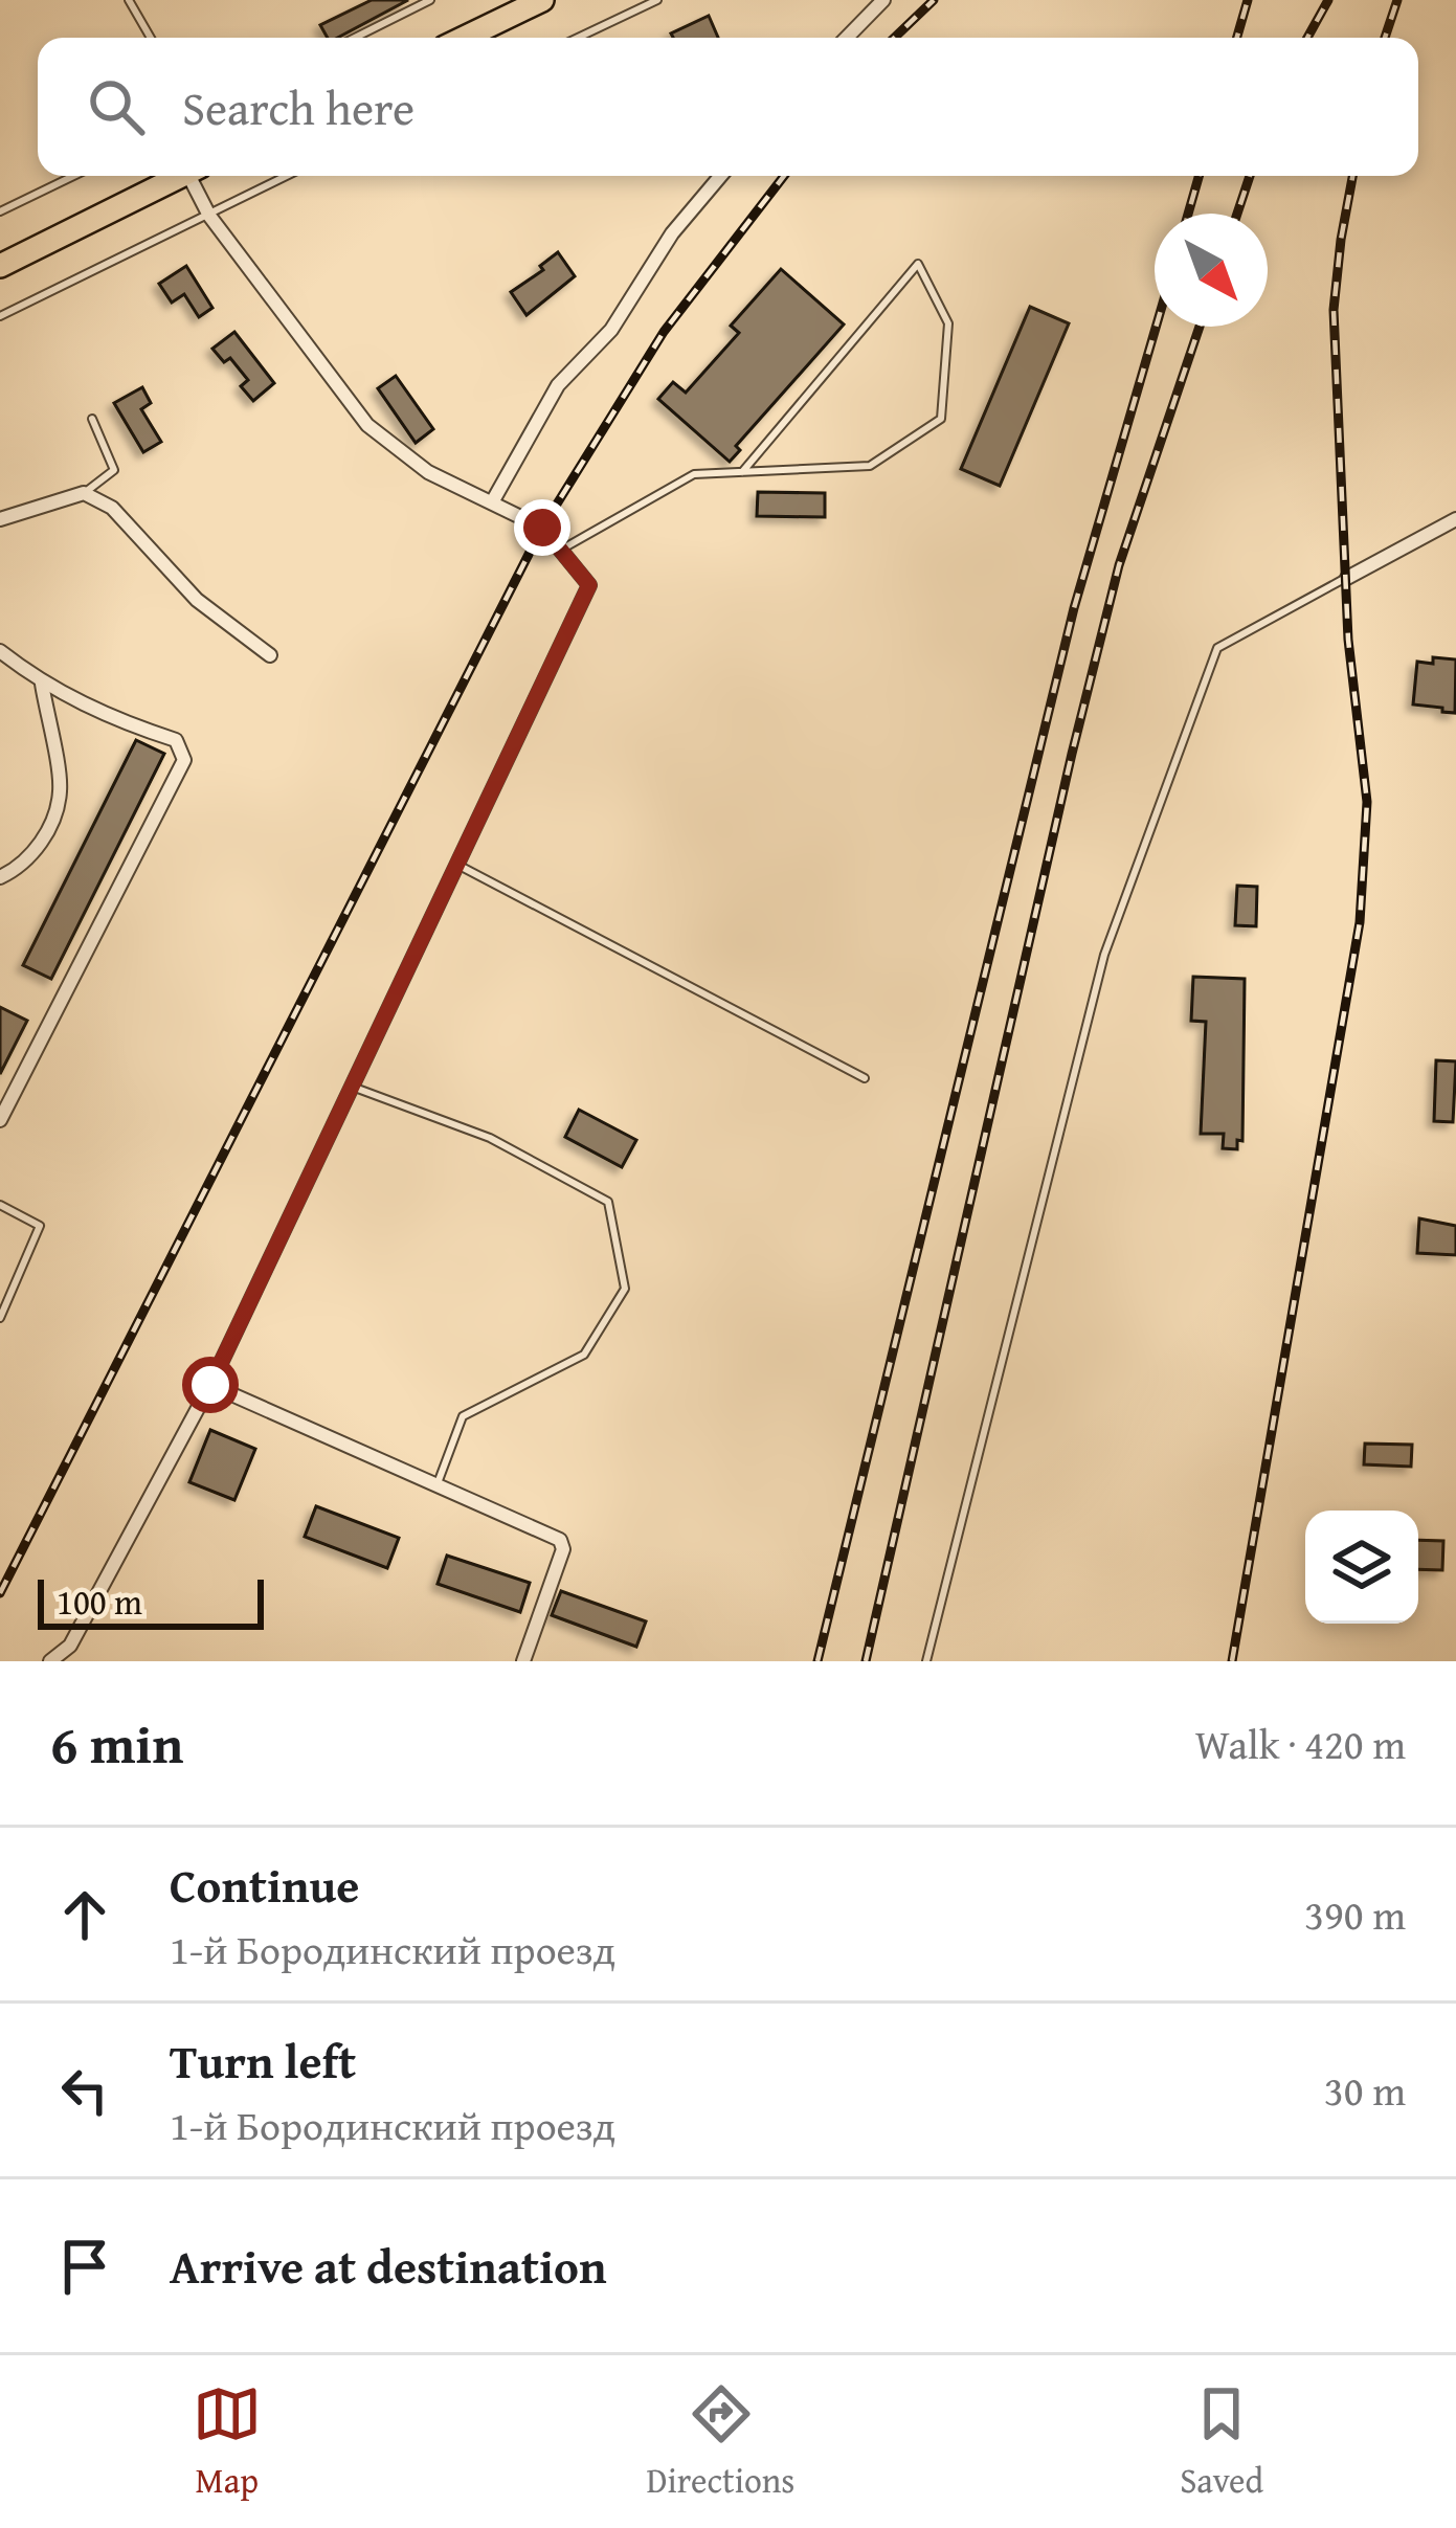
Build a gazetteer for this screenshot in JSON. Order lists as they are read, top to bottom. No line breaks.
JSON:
{"scale_bar":"100 m","north":"bottom right","page":{"search":"Search here","scale":"100 m","heading":["6 min","Walk · 420 m"],"list":[["Continue","1-й Бородинский проезд","390 m"],["Turn left","1-й Бородинский проезд","30 m"],"Arrive at destination"],"nav":["Map","Directions","Saved"]}}
